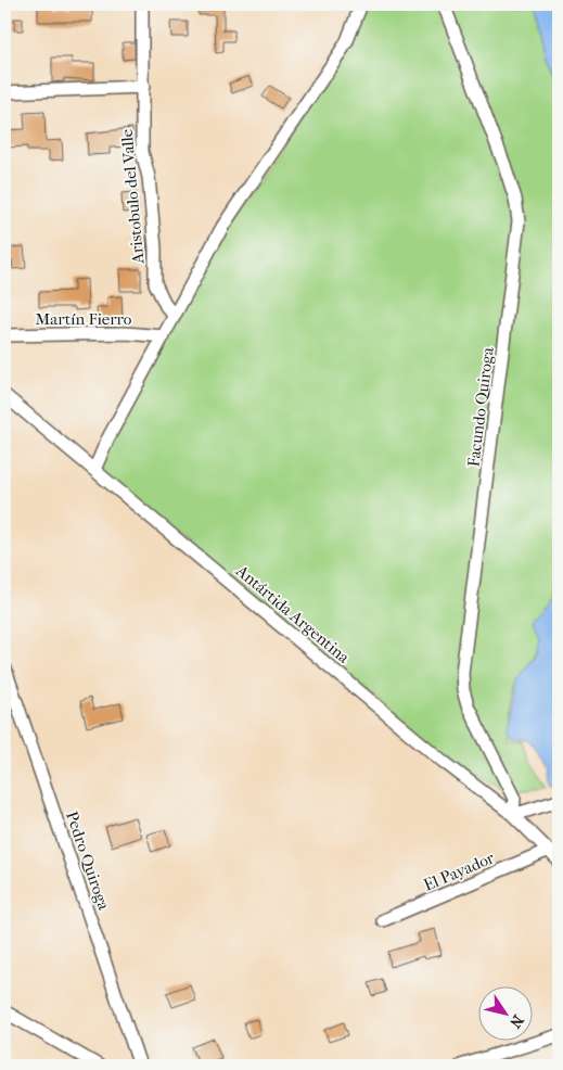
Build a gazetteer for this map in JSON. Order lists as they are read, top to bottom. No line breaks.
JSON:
{"streets":{"street":["Aristobulo del Valle","Martín Fierro","Facundo Quiroga","Antártida Argentina","Pedro Quiroga","El Payador"]},"crossings":[["Facundo Quiroga","Antártida Argentina"],["Antártida Argentina","El Payador"]],"north":"bottom right"}
